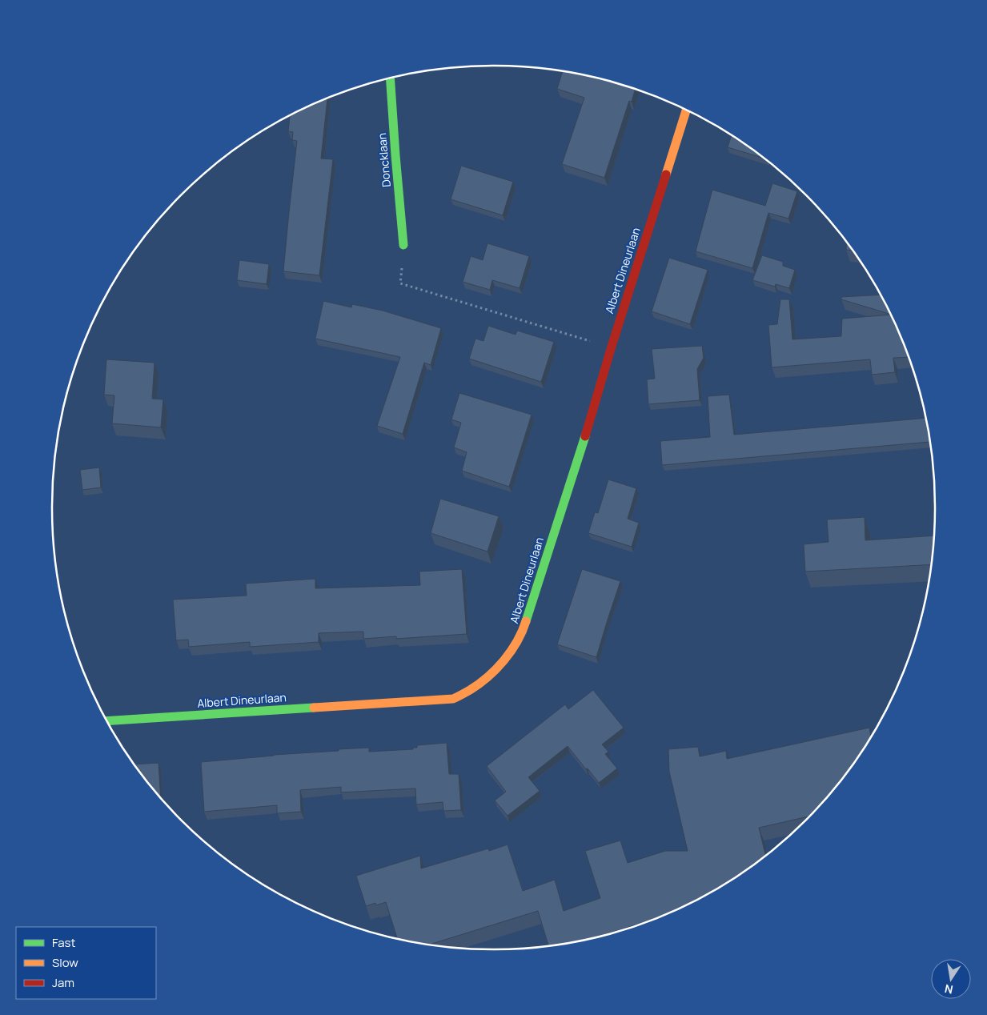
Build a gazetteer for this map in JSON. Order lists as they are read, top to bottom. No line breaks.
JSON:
{"streets":{"street":["Doncklaan","Albert Dineurlaan"]},"legend":["Fast","Slow","Jam"],"north":"bottom"}
